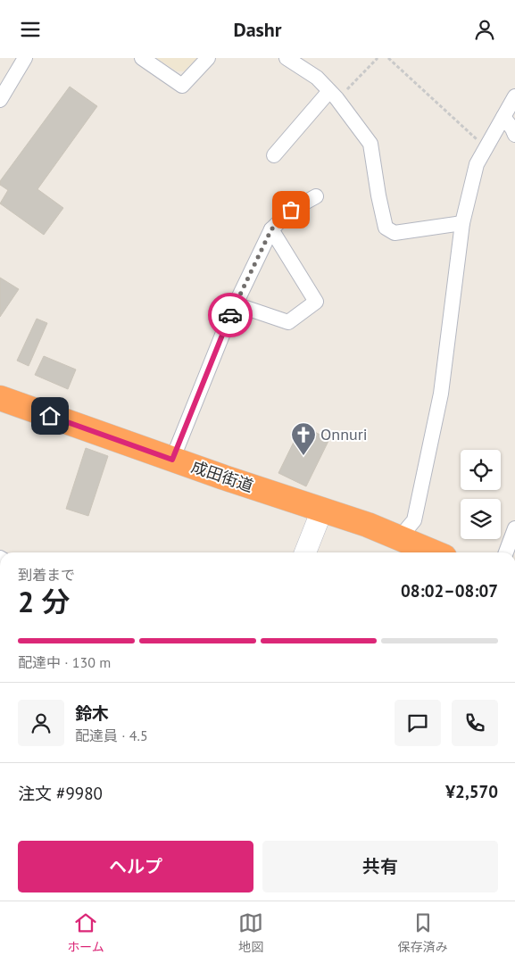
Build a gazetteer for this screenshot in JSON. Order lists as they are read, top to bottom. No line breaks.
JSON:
{"streets":{"highway":["成田街道"]},"places":{"church":["Onnuri"]},"page":{"header":"Dashr","heading":["2 分","到着まで","08:02–08:07"],"panel":["鈴木","配達員 · 4.5","注文 #9980","¥2,570"],"bar":"配達中 · 130 m","buttons":["ヘルプ","共有"],"tabs":["ホーム","地図","保存済み"]}}
